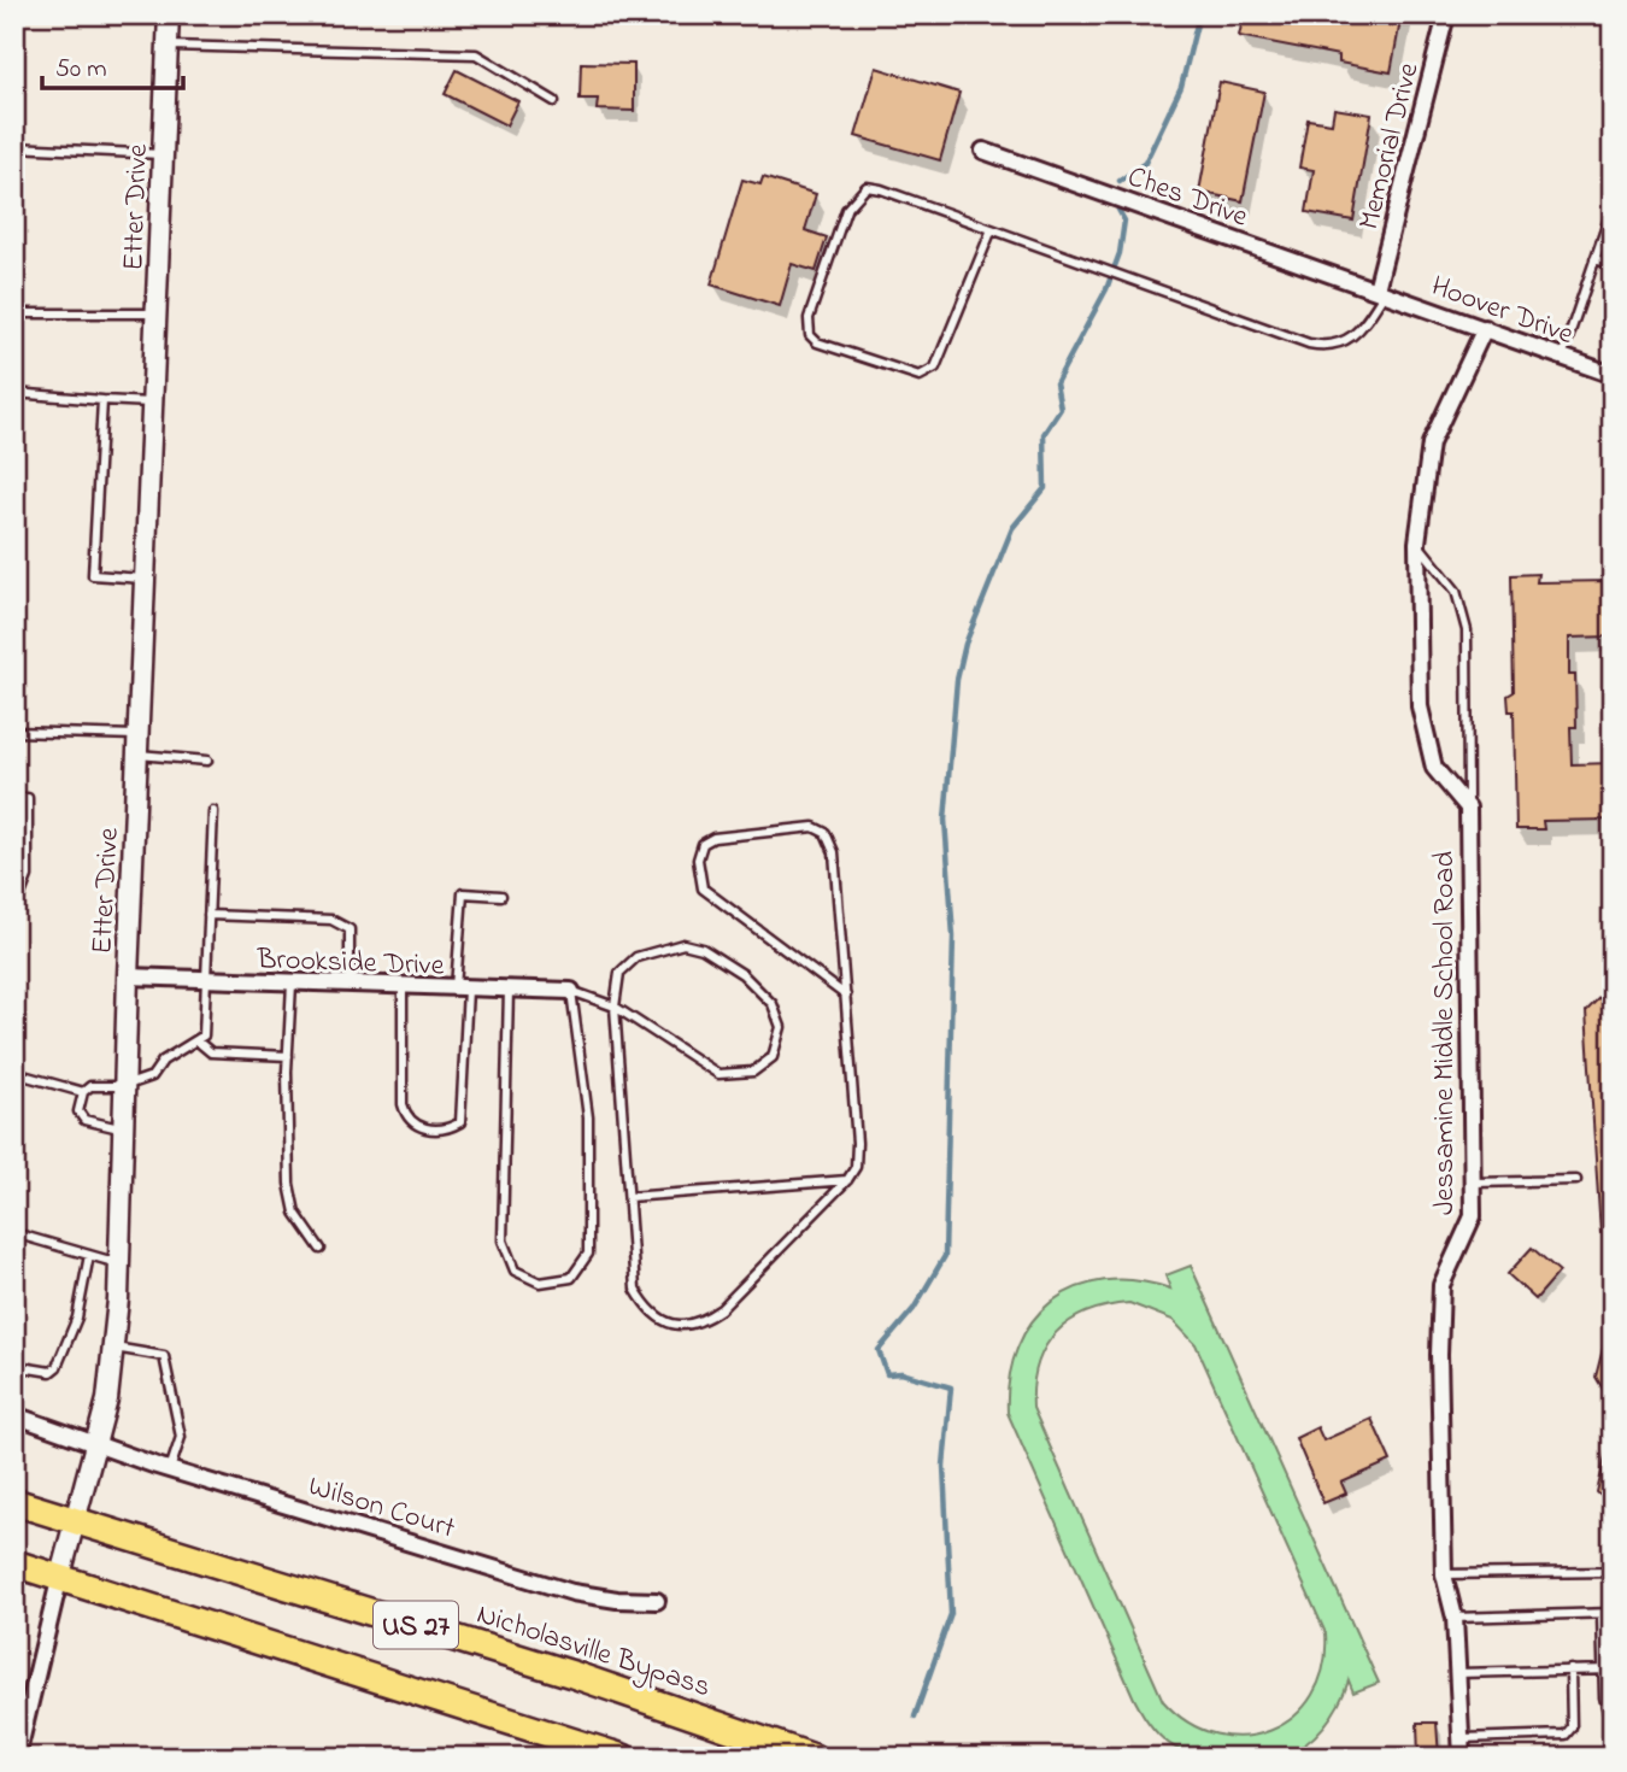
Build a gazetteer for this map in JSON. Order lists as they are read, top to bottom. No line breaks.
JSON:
{"streets":{"highway":["US 27","Nicholasville Bypass"],"street":["Memorial Drive","Ches Drive","Etter Drive","Hoover Drive","Brookside Drive","Jessamine Middle School Road","Wilson Court"]},"crossings":[["Memorial Drive","Ches Drive"],["Memorial Drive","Hoover Drive"],["Ches Drive","Hoover Drive"],["Etter Drive","Brookside Drive"],["Etter Drive","Wilson Court"],["Etter Drive","US 27"],["Etter Drive","Nicholasville Bypass"],["Hoover Drive","Jessamine Middle School Road"]],"scale_bar":"50 m"}
